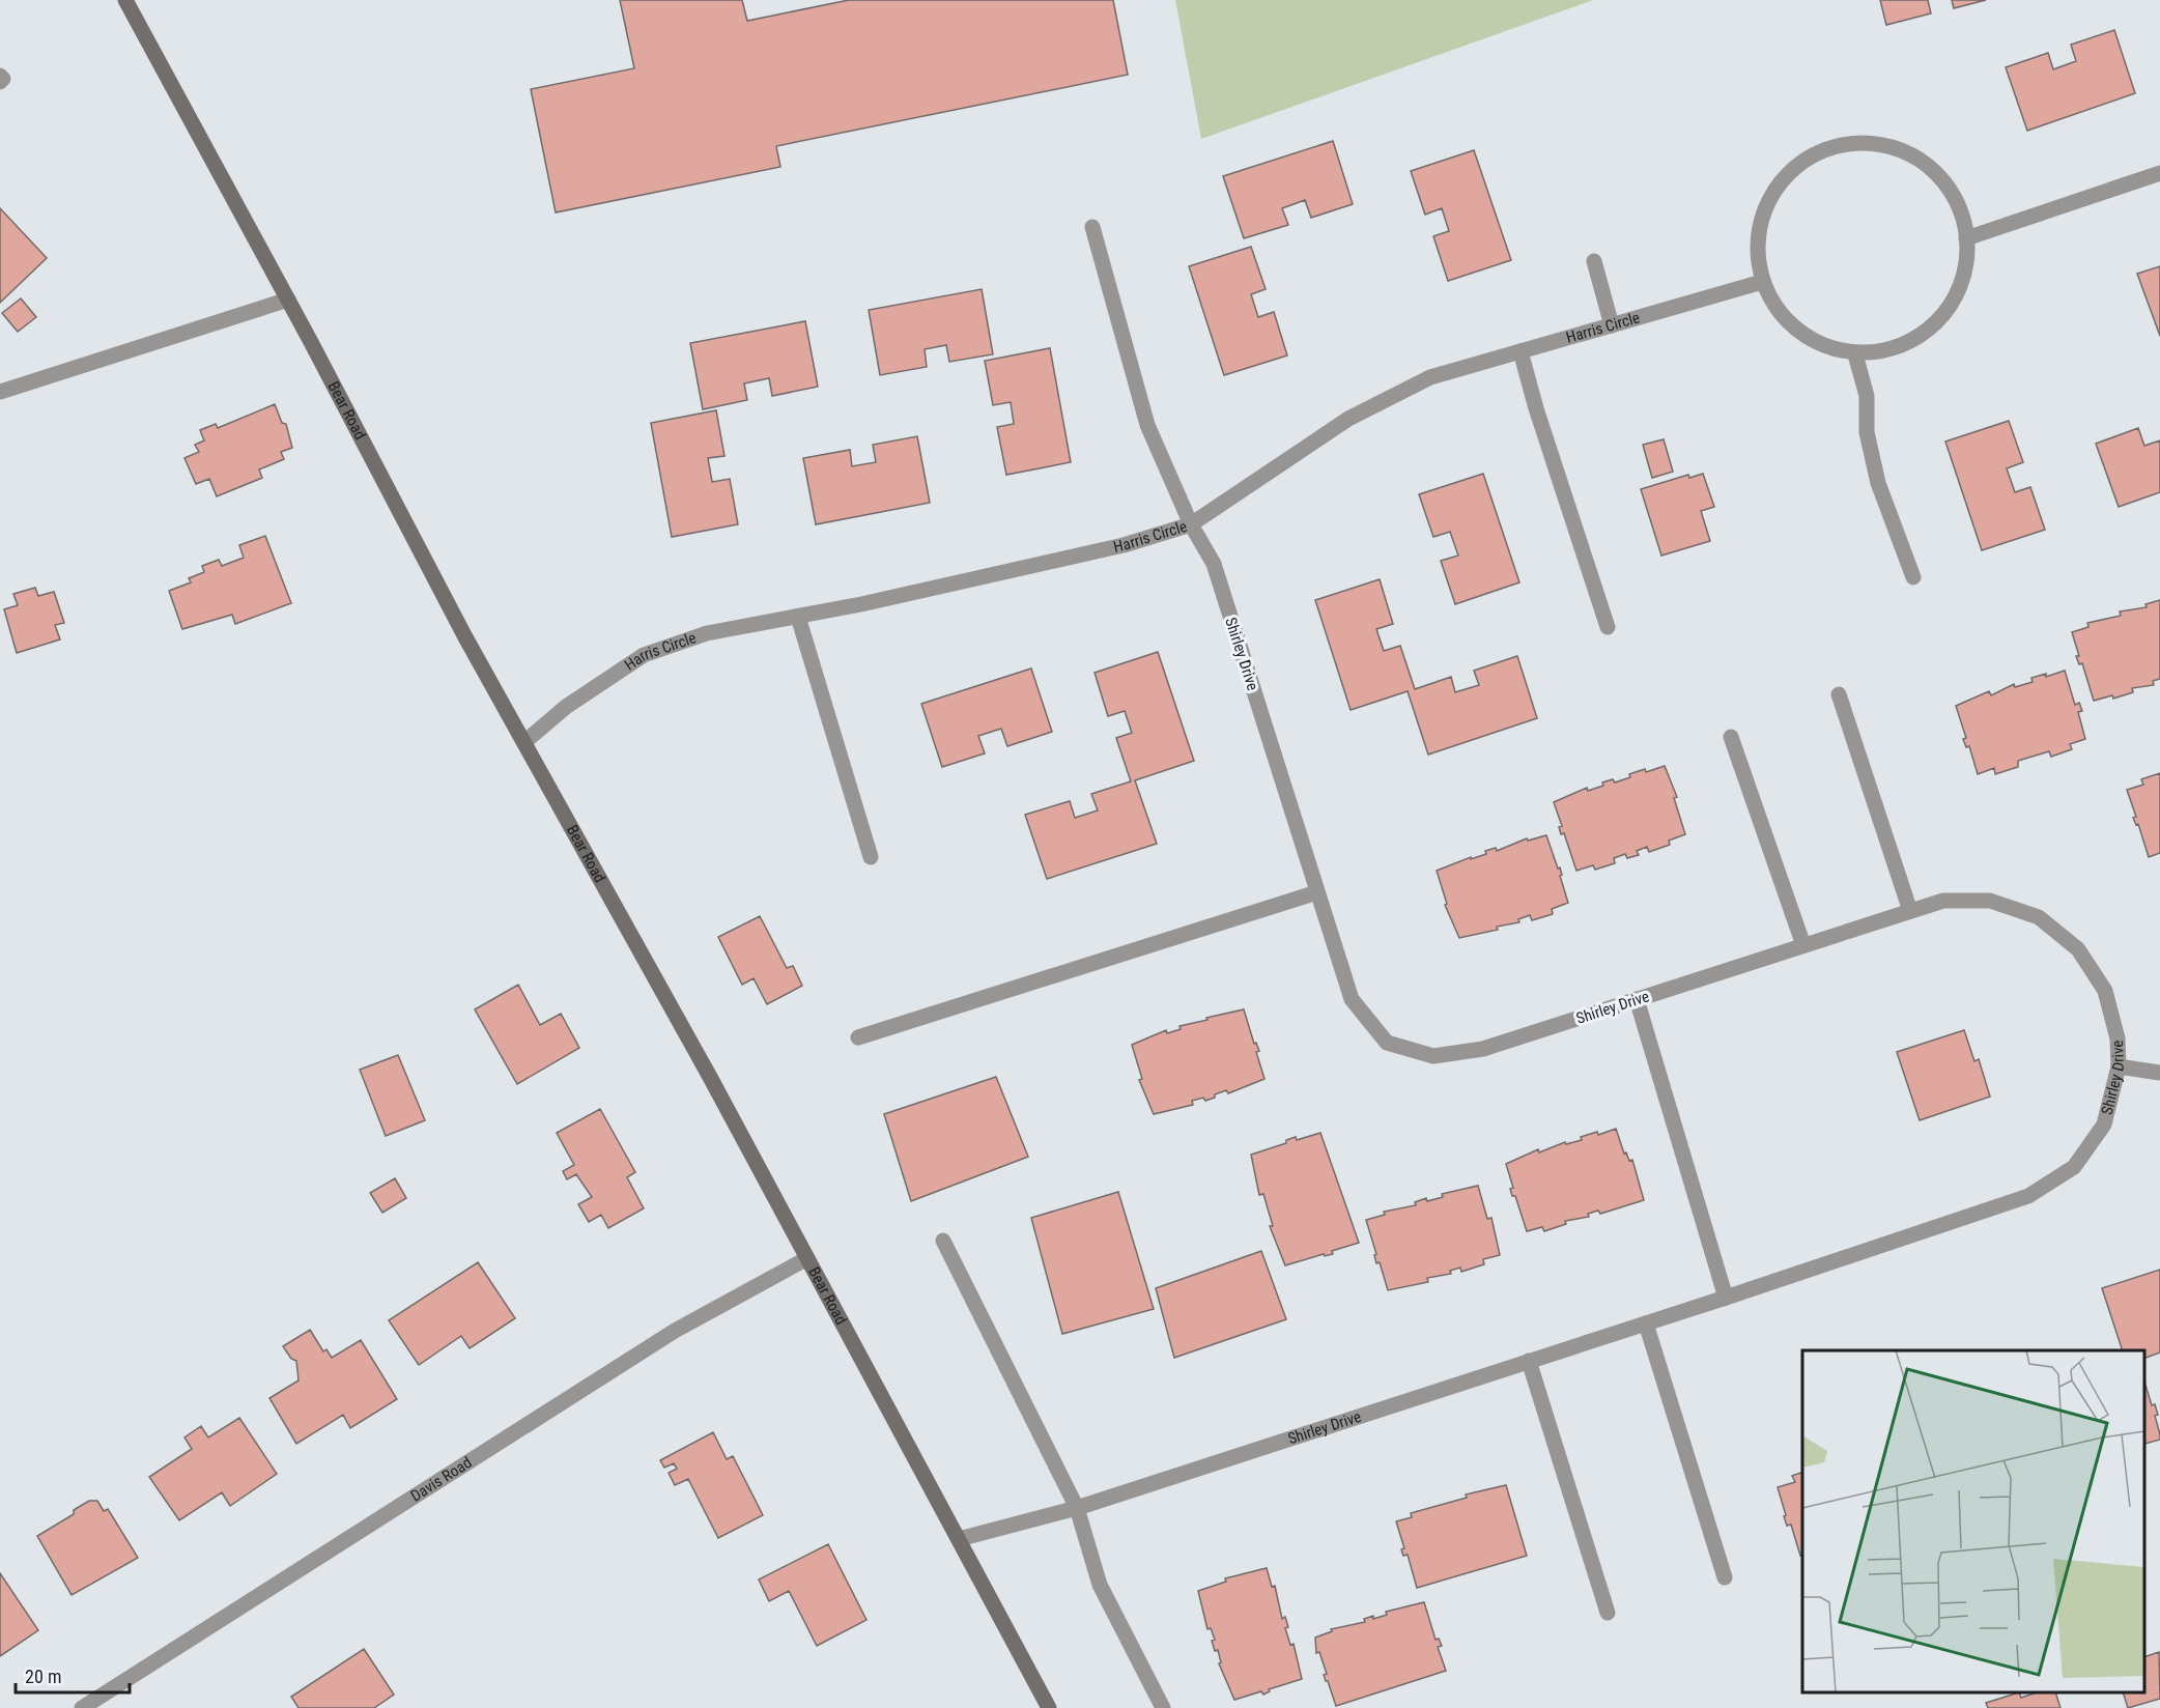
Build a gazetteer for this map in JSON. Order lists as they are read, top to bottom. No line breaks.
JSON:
{"streets":{"main road":["Bear Road"],"street":["Harris Circle","Shirley Drive","Davis Road"]},"crossings":[["Harris Circle","Bear Road"],["Harris Circle","Shirley Drive"],["Bear Road","Shirley Drive"],["Bear Road","Davis Road"]],"scale_bar":"20 m"}
